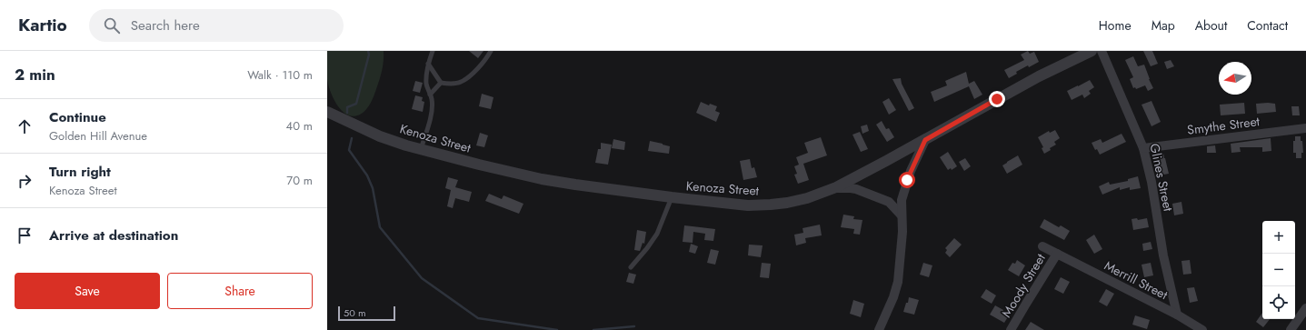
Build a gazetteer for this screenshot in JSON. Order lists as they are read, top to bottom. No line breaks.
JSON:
{"streets":{"street":["Smythe Street","Kenoza Street","Glines Street","Merrill Street","Moody Street"]},"crossings":[["Smythe Street","Glines Street"],["Glines Street","Merrill Street"],["Merrill Street","Moody Street"]],"scale_bar":"50 m","north":"left","page":{"header":"Kartio","search":"Search here","nav":["Home","Map","About","Contact"],"heading":["2 min","Walk · 110 m"],"list":[["Continue","Golden Hill Avenue","40 m"],["Turn right","Kenoza Street","70 m"],"Arrive at destination"],"map_buttons":["+","−"],"buttons":["Save","Share"],"scale":"50 m"}}
